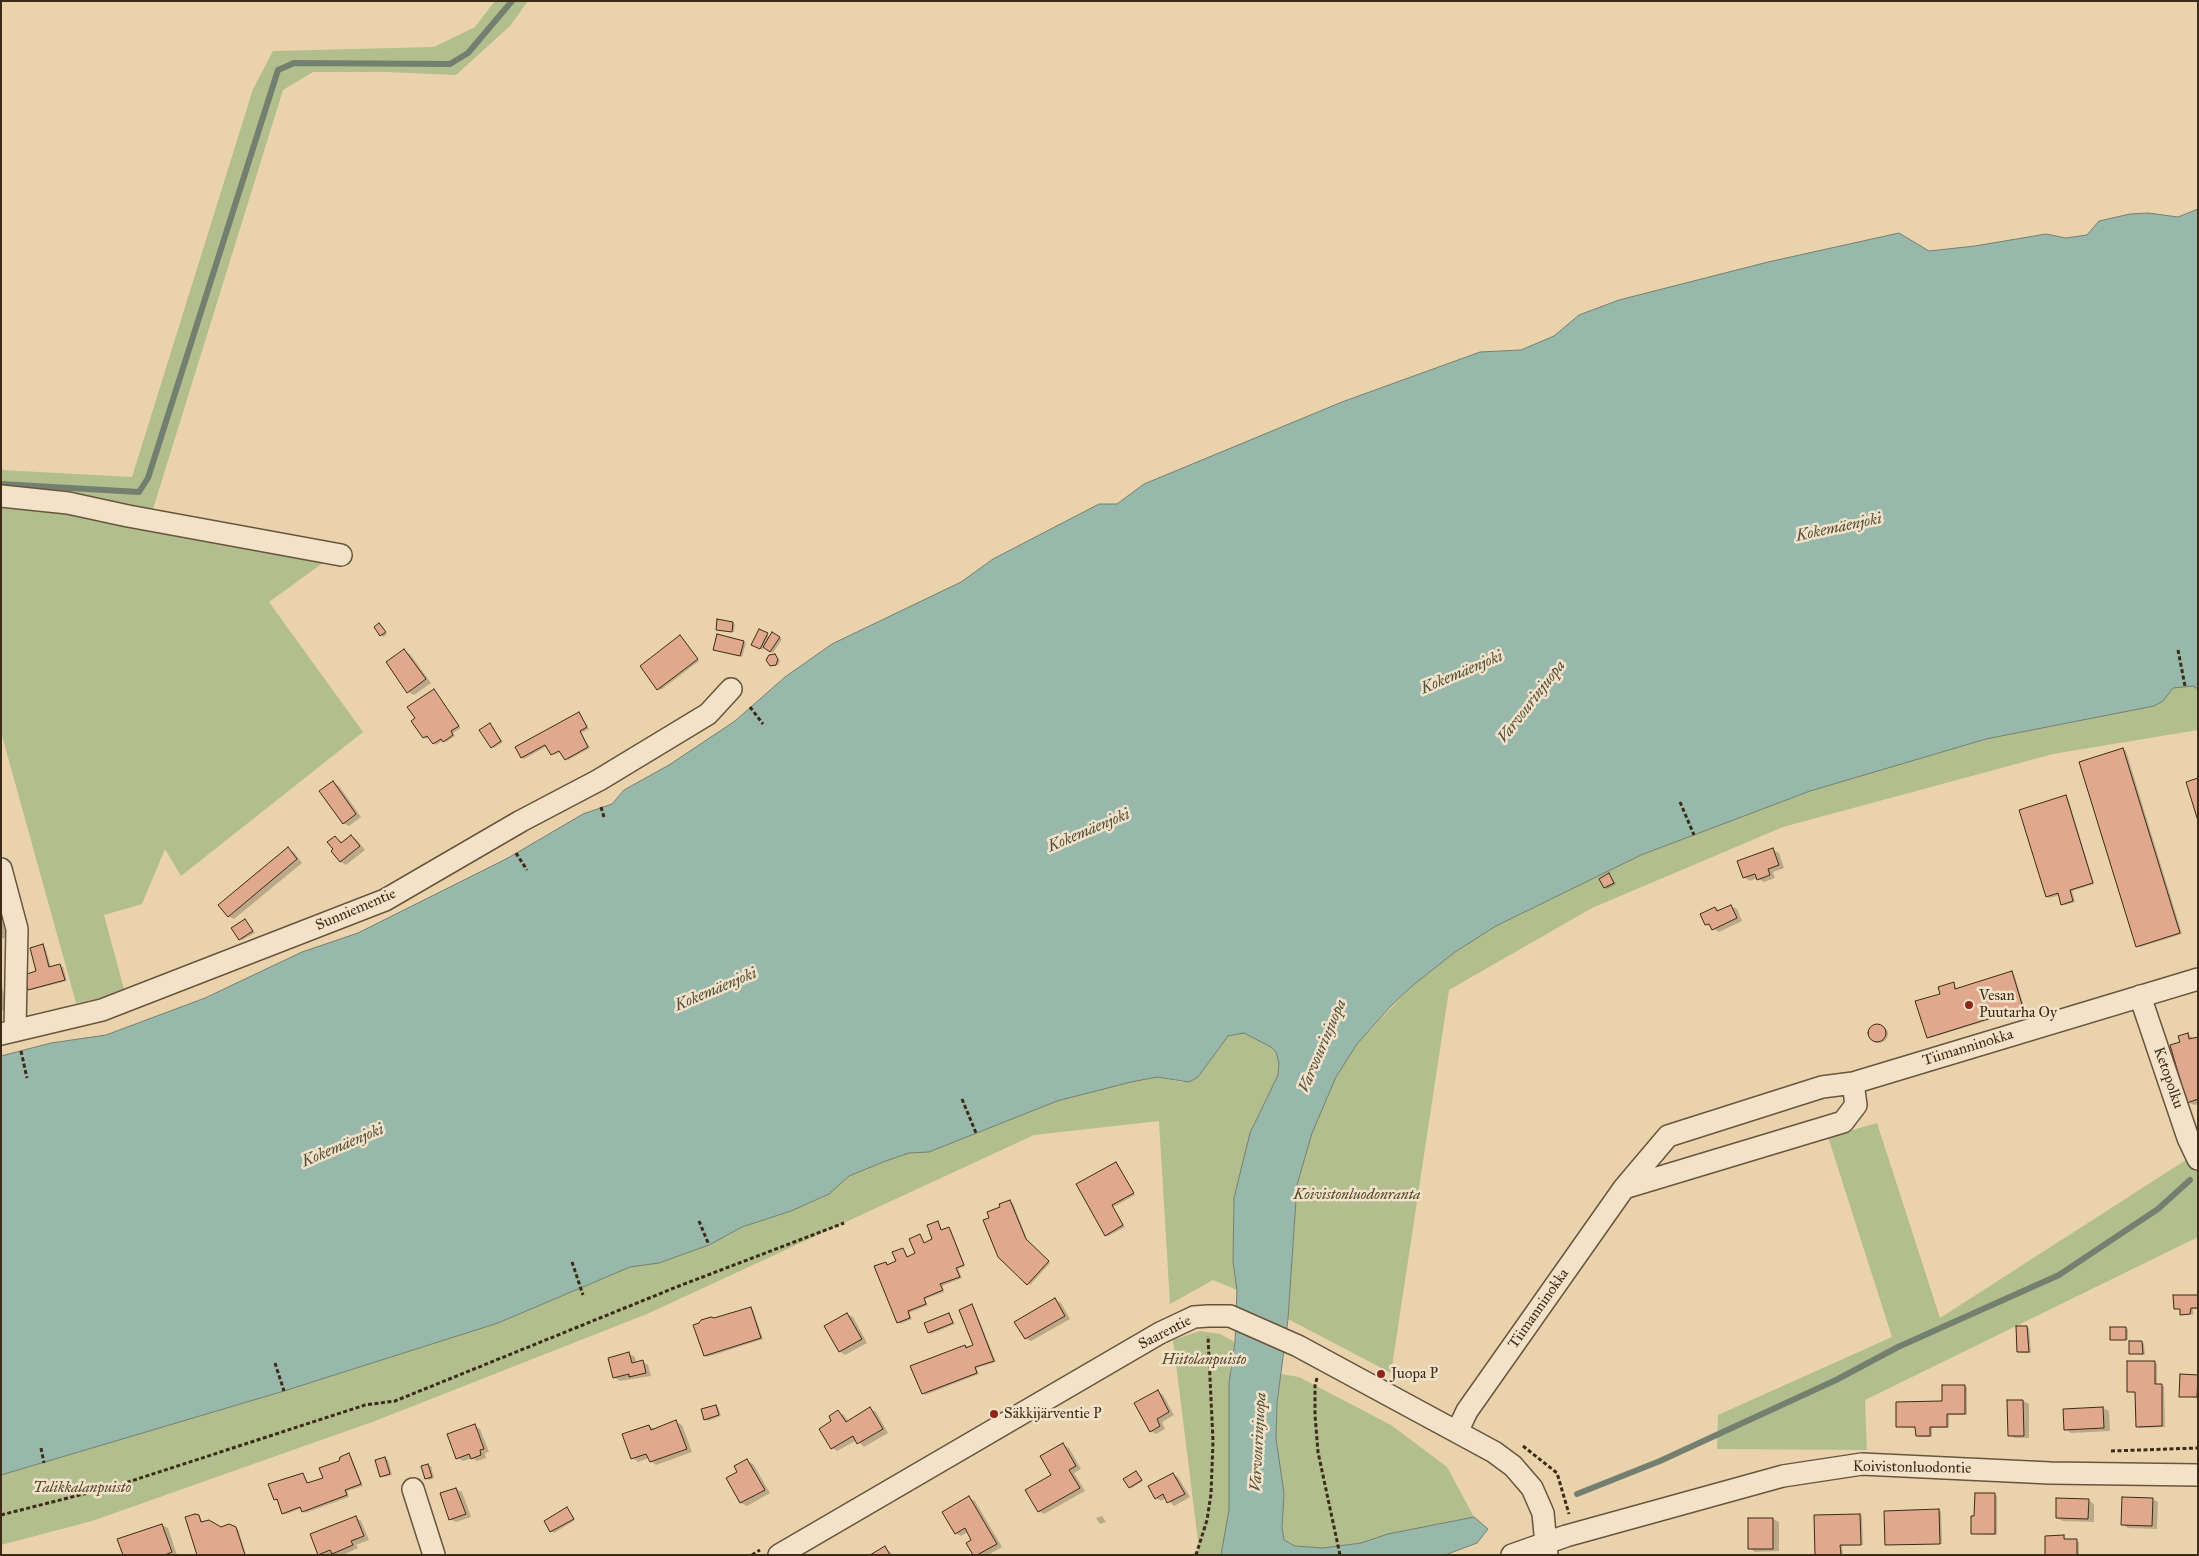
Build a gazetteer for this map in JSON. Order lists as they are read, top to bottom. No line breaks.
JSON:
{"streets":{"street":["Sunniementie","Tiimanninokka","Ketopolku","Saarentie","Koivistonluodontie"]},"crossings":[["Tiimanninokka","Ketopolku"],["Tiimanninokka","Saarentie"],["Saarentie","Koivistonluodontie"]],"water":["Kokemäenjoki","Varvourinjuopa"],"parks":["Koivistonluodonranta","Hiitolanpuisto","Talikkalanpuisto"],"places":["Vesan Puutarha Oy","Juopa P","Säkkijärventie P"]}
